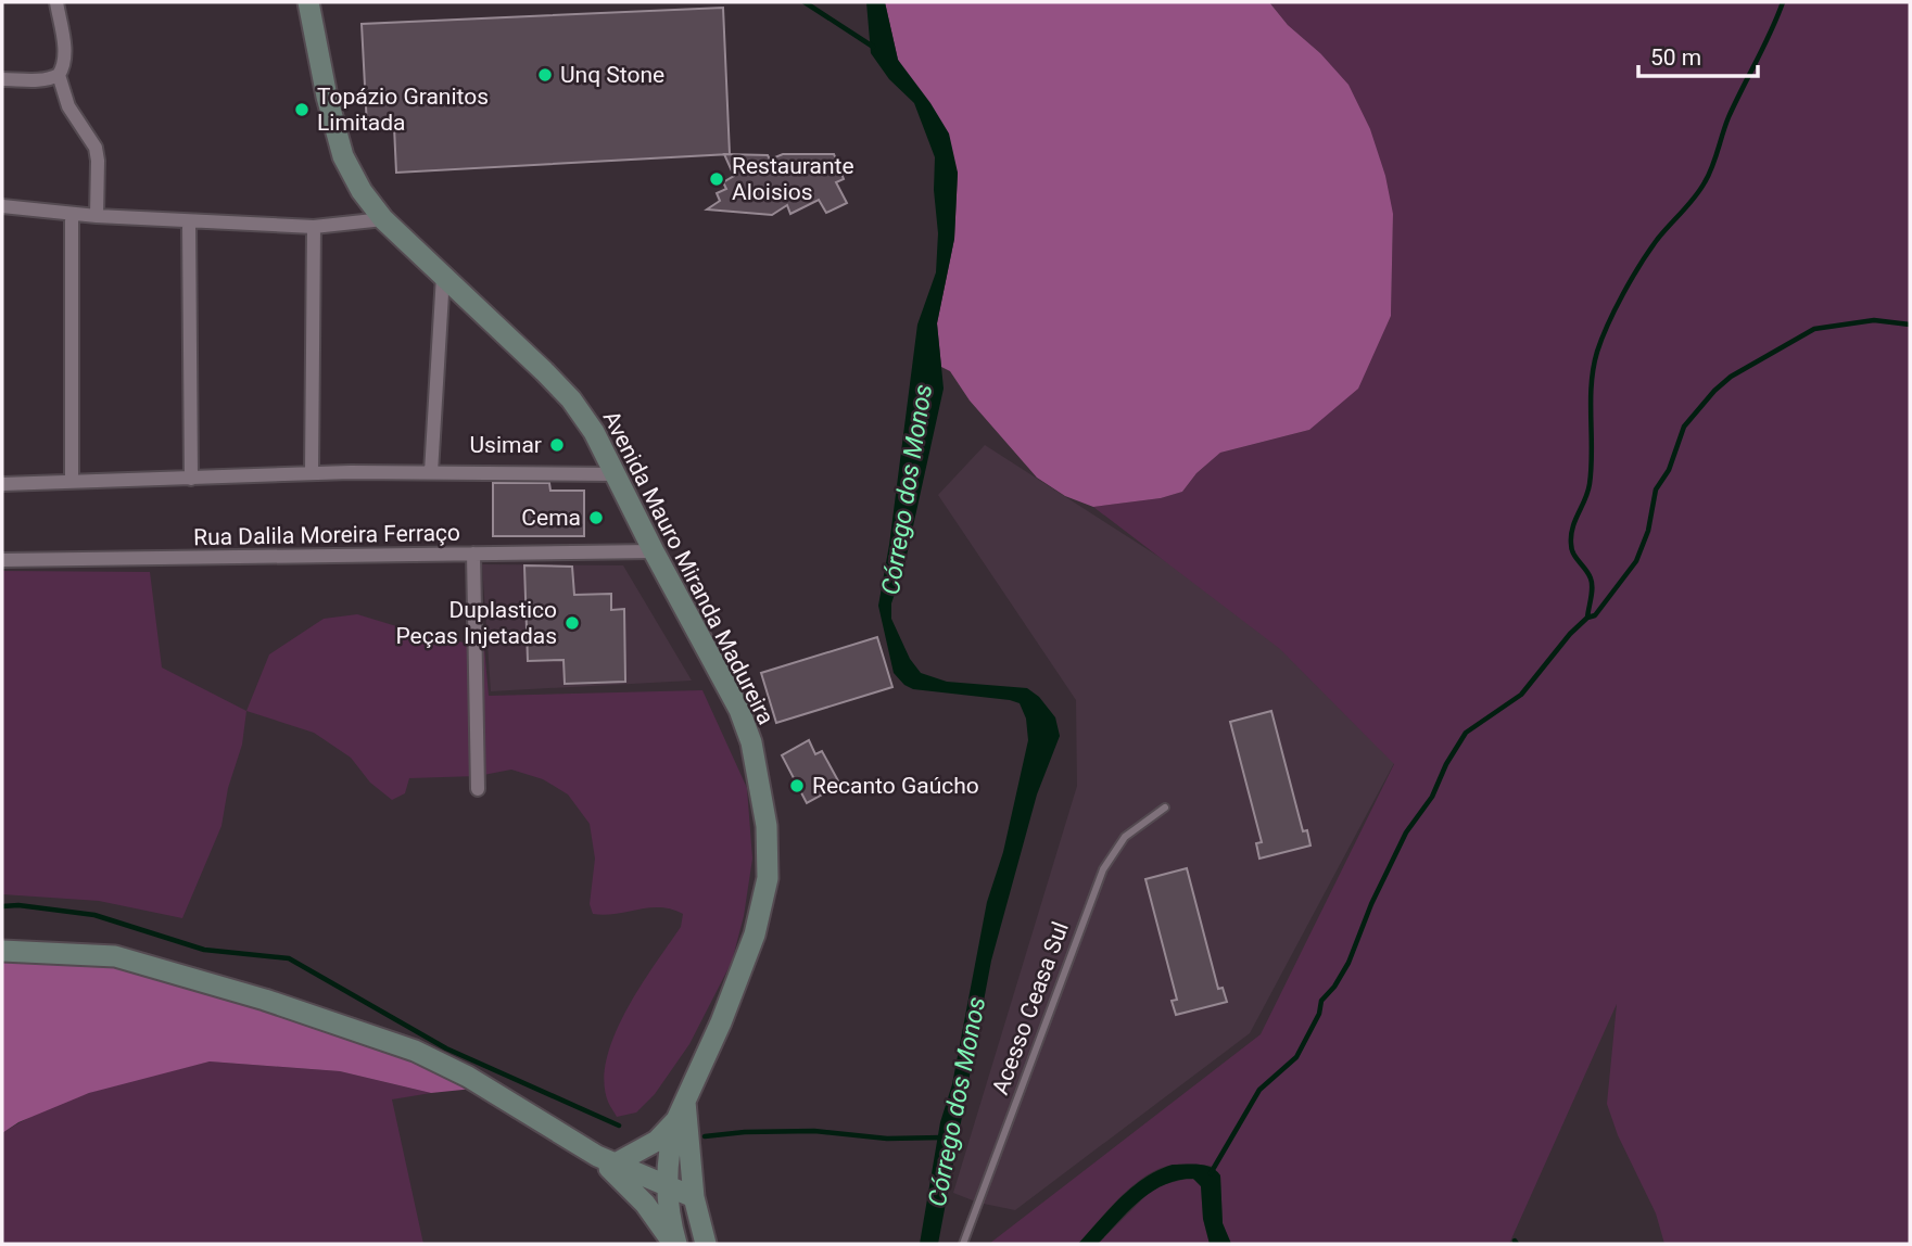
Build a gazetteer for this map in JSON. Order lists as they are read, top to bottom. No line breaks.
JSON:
{"streets":{"main road":["Avenida Mauro Miranda Madureira"],"street":["Rua Dalila Moreira Ferraço"],"lane":["Acesso Ceasa Sul"]},"crossings":[["Rua Dalila Moreira Ferraço","Avenida Mauro Miranda Madureira"]],"water":["Córrego dos Monos"],"places":["Unq Stone","Topázio Granitos Limitada","Restaurante Aloisios","Usimar","Cema","Duplastico Peças Injetadas","Recanto Gaúcho"],"scale_bar":"50 m"}
